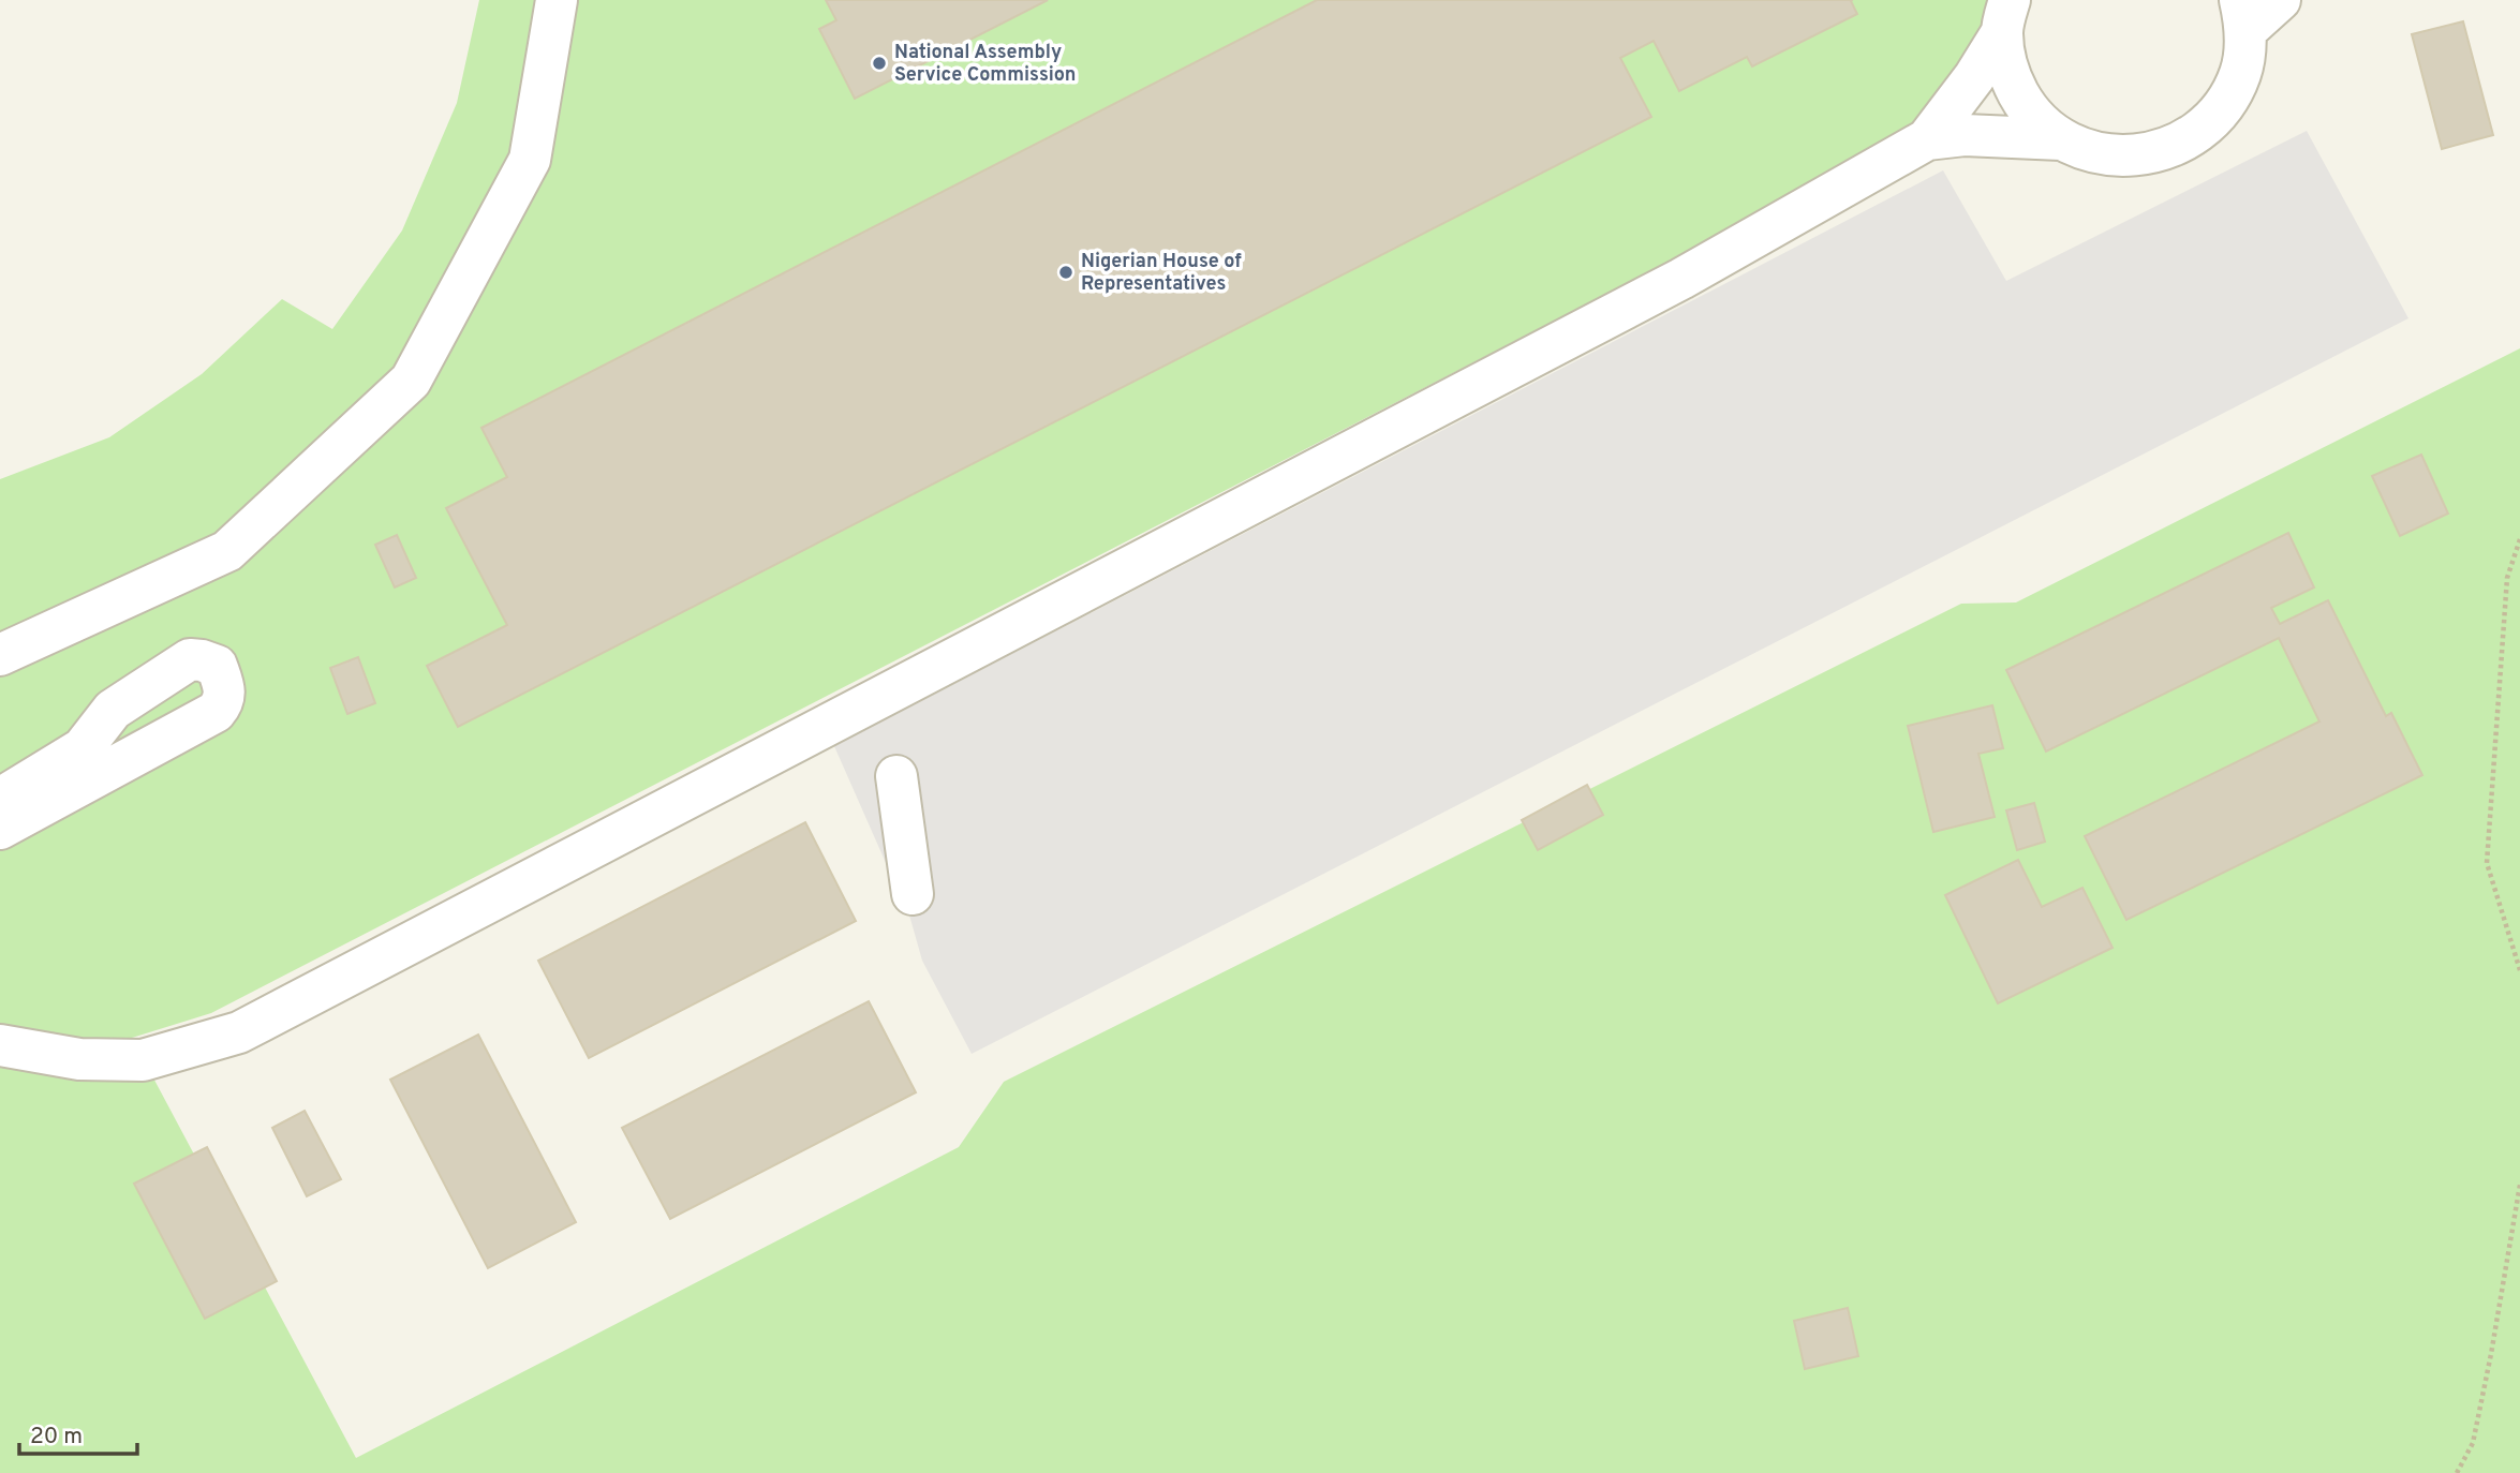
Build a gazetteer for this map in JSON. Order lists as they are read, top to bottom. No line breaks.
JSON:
{"places":["National Assembly Service Commission","Nigerian House of Representatives"],"scale_bar":"20 m"}
